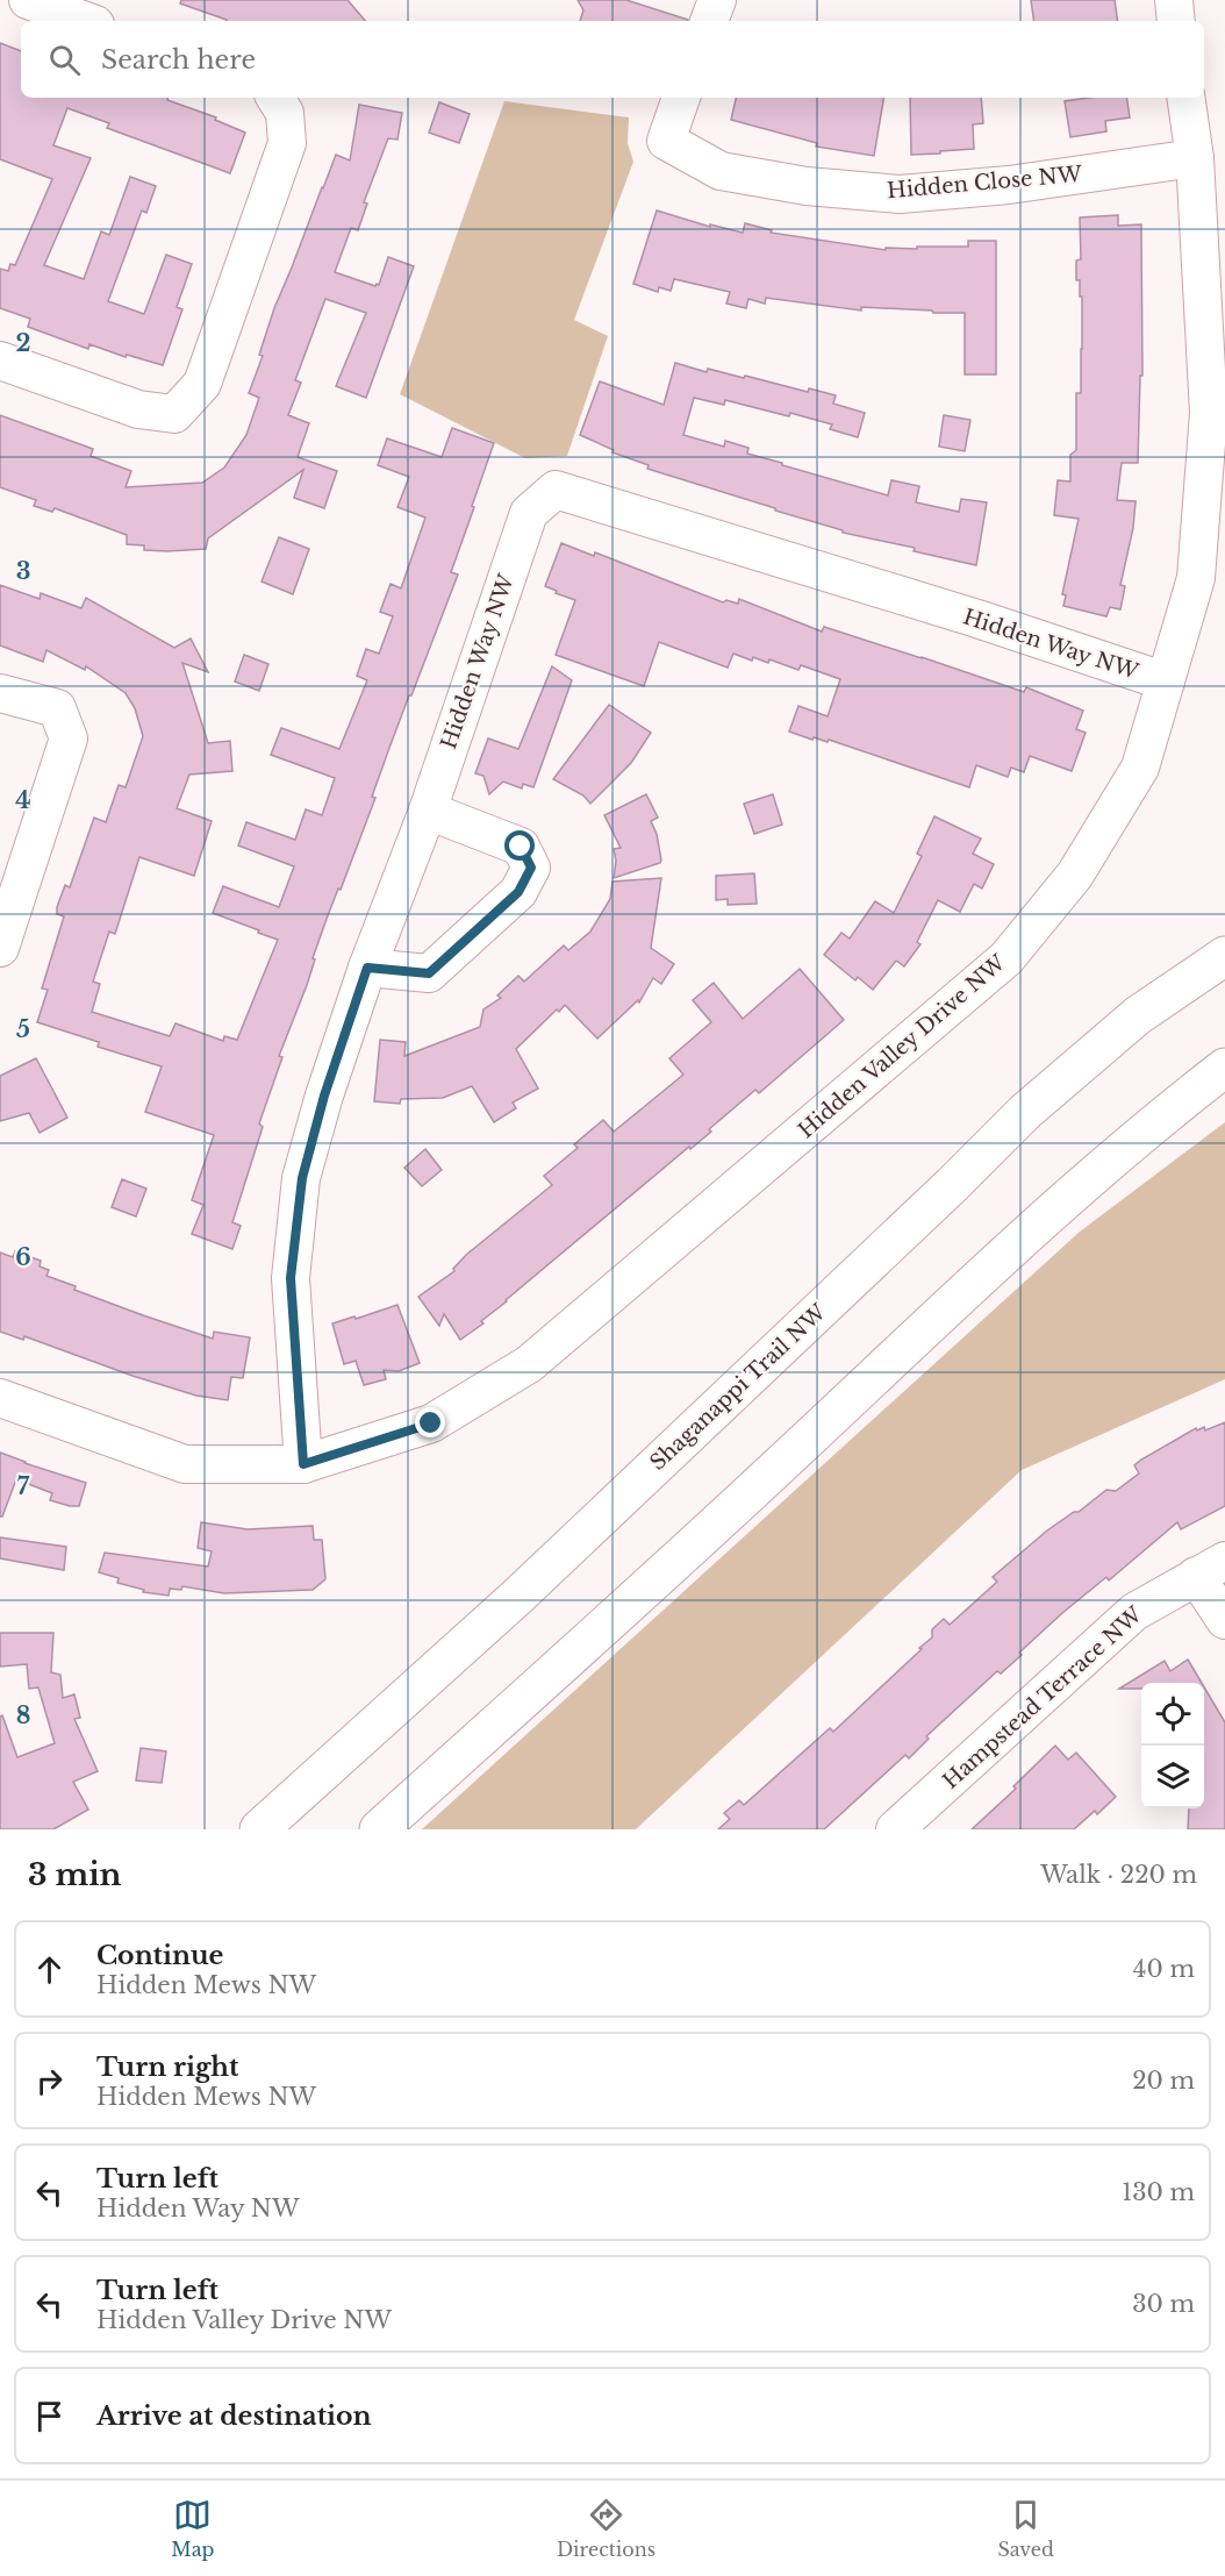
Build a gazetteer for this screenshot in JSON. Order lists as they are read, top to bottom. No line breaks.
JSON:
{"streets":{"main road":["Shaganappi Trail NW"],"street":["Hidden Close NW","Hidden Way NW","Hidden Valley Drive NW","Hampstead Terrace NW"]},"crossings":[["Hidden Close NW","Hidden Valley Drive NW"],["Hidden Way NW","Hidden Valley Drive NW"]],"page":{"search":"Search here","heading":["3 min","Walk · 220 m"],"list":[["Continue","Hidden Mews NW","40 m"],["Turn right","Hidden Mews NW","20 m"],["Turn left","Hidden Way NW","130 m"],["Turn left","Hidden Valley Drive NW","30 m"],"Arrive at destination"],"nav":["Map","Directions","Saved"]},"grid":{"rows":["2","3","4","5","6","7","8"]}}
